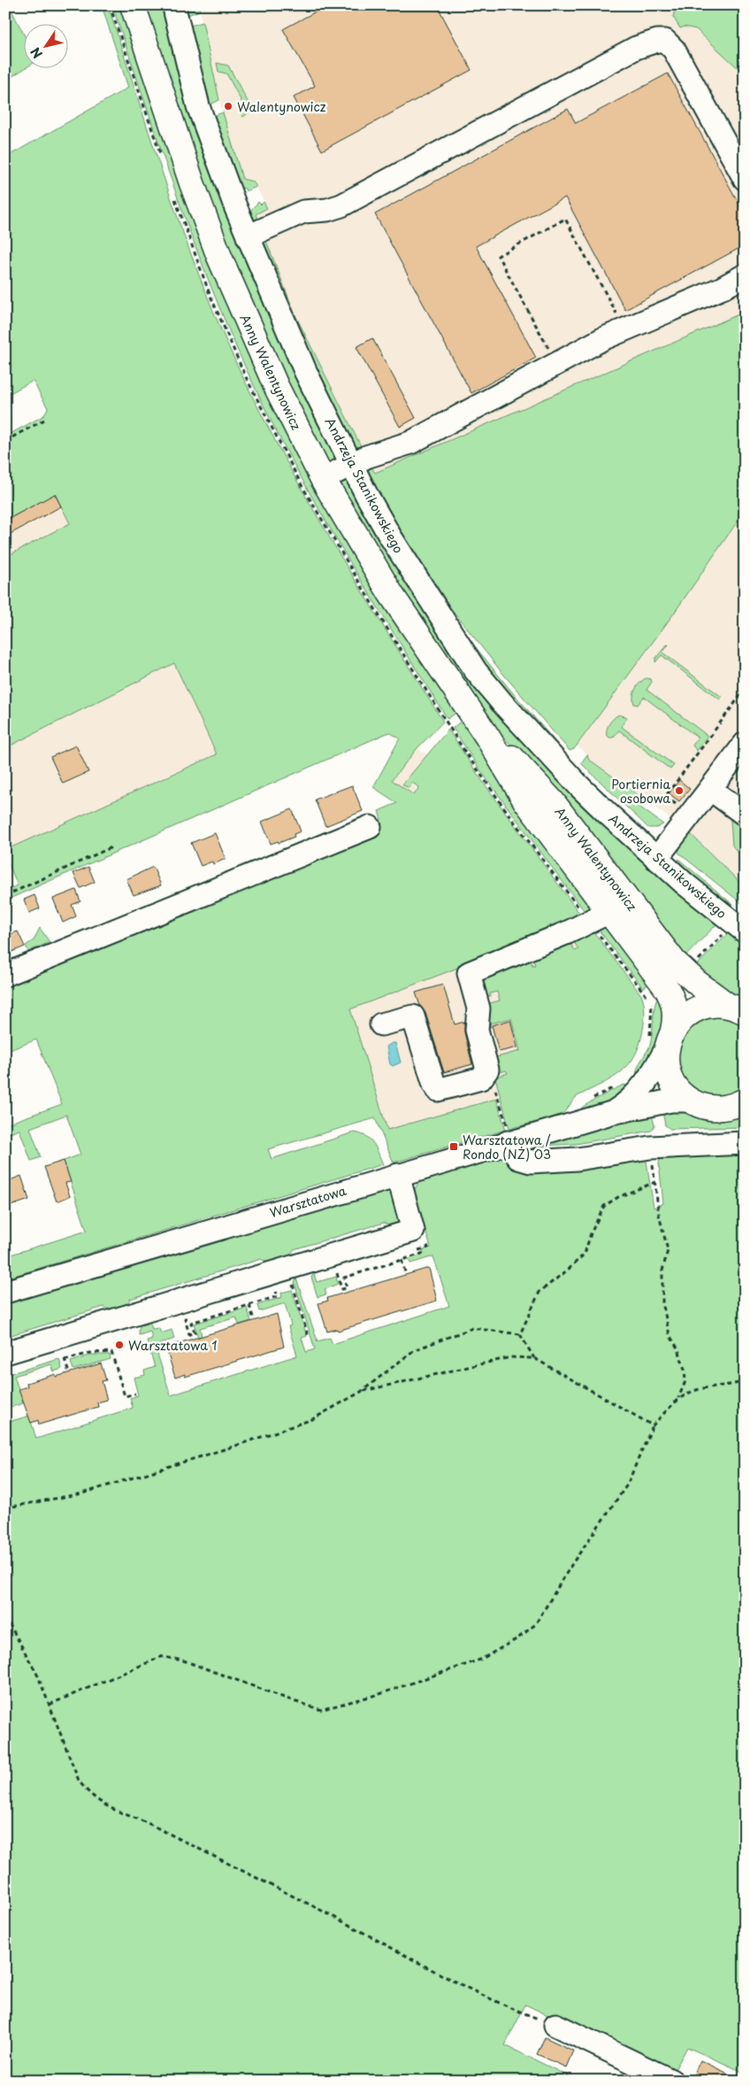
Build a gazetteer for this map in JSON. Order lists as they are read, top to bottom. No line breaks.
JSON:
{"streets":{"main road":["Anny Walentynowicz"],"street":["Andrzeja Stanikowskiego","Warsztatowa"]},"crossings":[["Anny Walentynowicz","Warsztatowa"]],"places":{"other":["Walentynowicz","Portiernia osobowa","Warsztatowa 1"],"transit":["Warsztatowa / Rondo (NŻ) 03"]},"north":"bottom left"}
